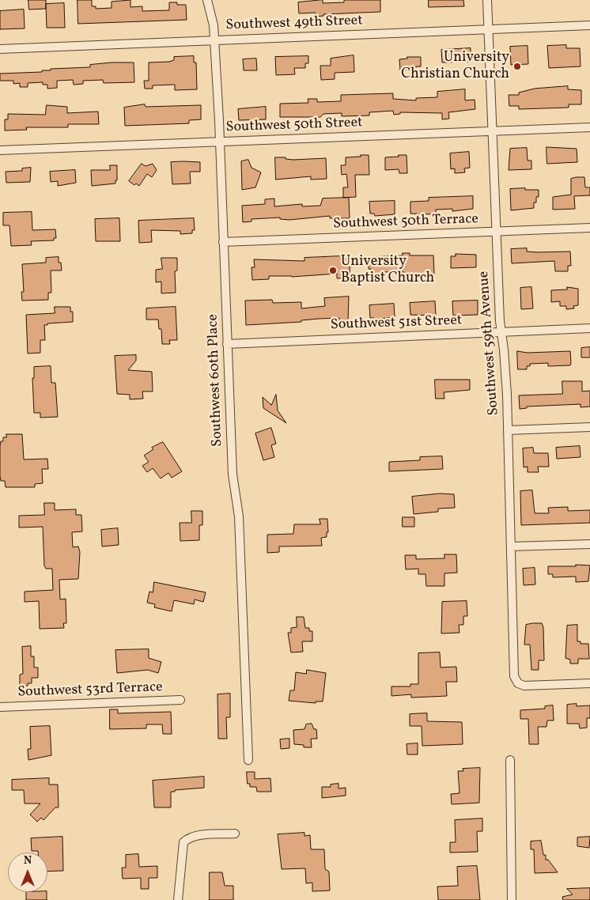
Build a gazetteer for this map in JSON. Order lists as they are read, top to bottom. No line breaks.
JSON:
{"streets":{"street":["Southwest 49th Street","Southwest 50th Street","Southwest 50th Terrace","Southwest 51st Street","Southwest 59th Avenue","Southwest 60th Place","Southwest 53rd Terrace"]},"crossings":[["Southwest 49th Street","Southwest 59th Avenue"],["Southwest 49th Street","Southwest 60th Place"],["Southwest 50th Street","Southwest 59th Avenue"],["Southwest 50th Street","Southwest 60th Place"],["Southwest 50th Terrace","Southwest 59th Avenue"],["Southwest 50th Terrace","Southwest 60th Place"],["Southwest 51st Street","Southwest 59th Avenue"],["Southwest 51st Street","Southwest 60th Place"]],"places":["University Christian Church","University Baptist Church"],"north":"top"}
